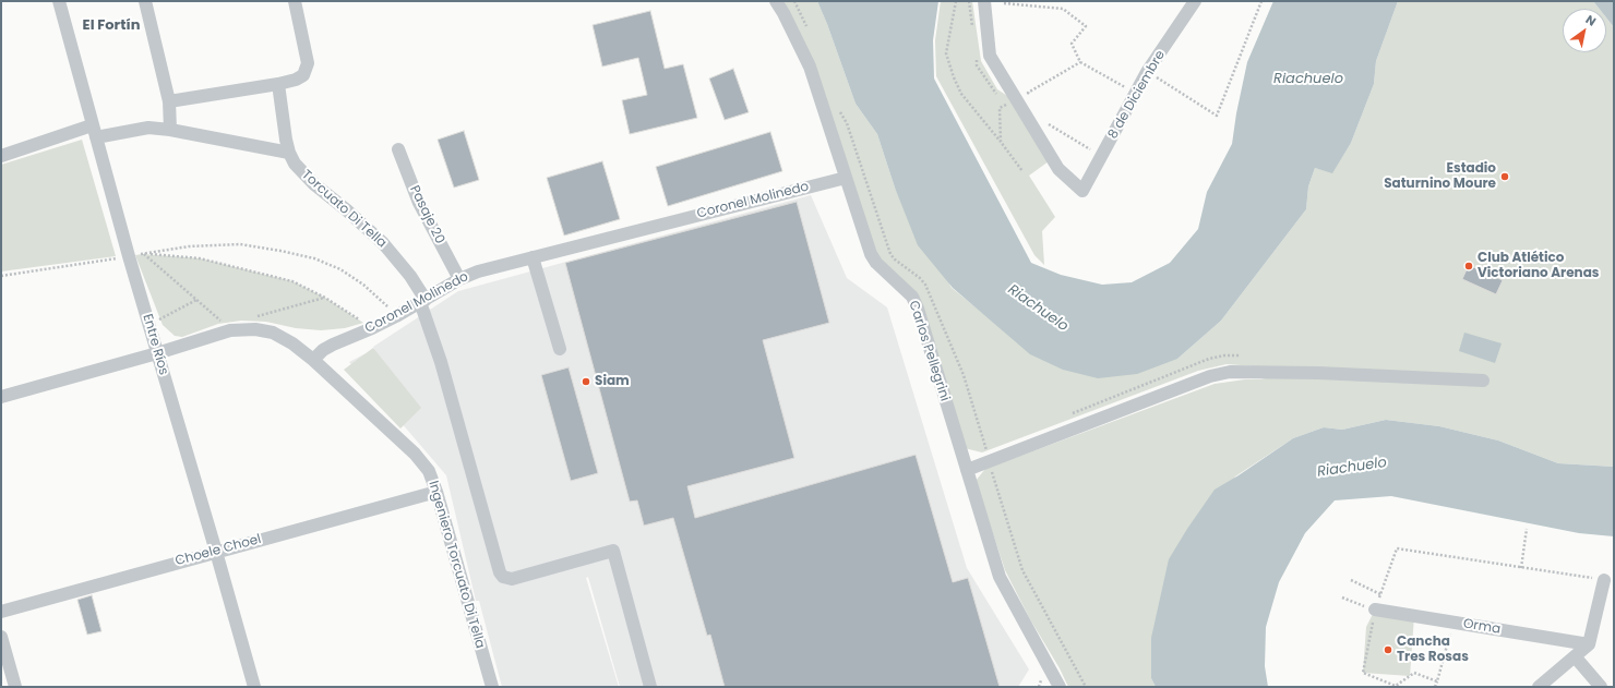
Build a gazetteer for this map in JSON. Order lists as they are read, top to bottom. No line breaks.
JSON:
{"streets":{"street":["8 de Diciembre","Coronel Molinedo","Torcuato Di Tella","Pasaje 20","Entre Ríos","Carlos Pellegrini","Choele Choel","Ingeniero Torcuato Di Tella","Orma"]},"crossings":[["Coronel Molinedo","Torcuato Di Tella"],["Coronel Molinedo","Pasaje 20"],["Coronel Molinedo","Carlos Pellegrini"],["Coronel Molinedo","Ingeniero Torcuato Di Tella"],["Entre Ríos","Choele Choel"],["Choele Choel","Ingeniero Torcuato Di Tella"]],"districts":["El Fortín"],"water":["Riachuelo"],"places":["Estadio Saturnino Moure","Club Atlético Victoriano Arenas","Siam","Cancha Tres Rosas"],"north":"top right"}
